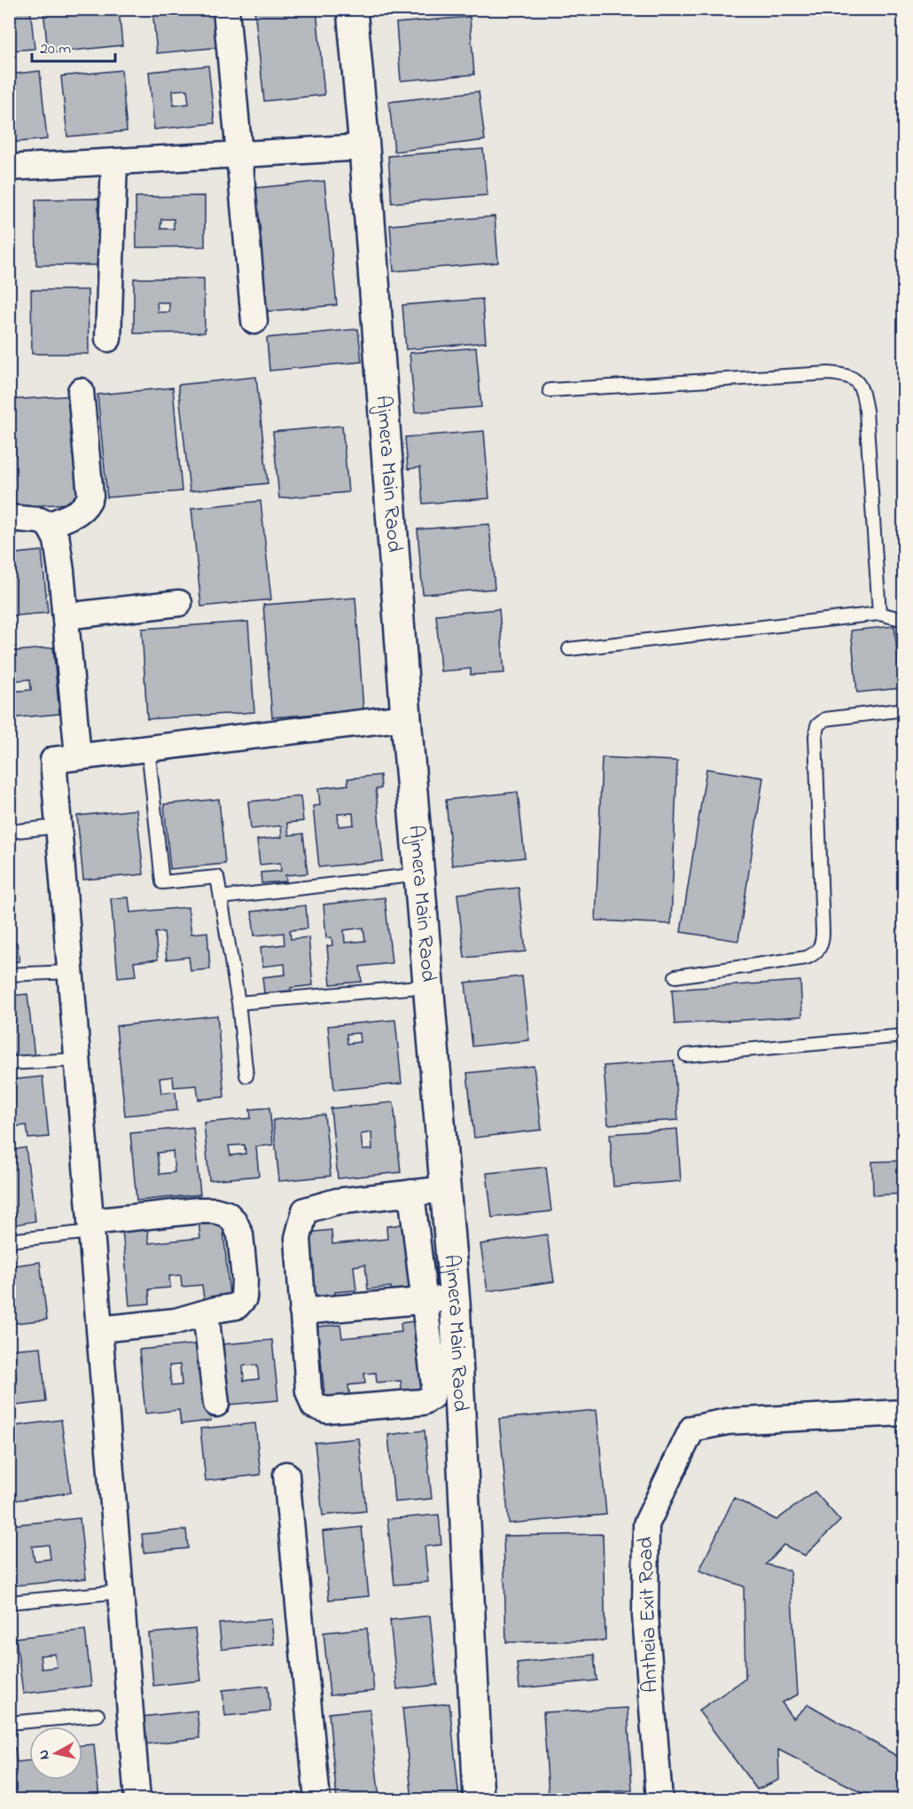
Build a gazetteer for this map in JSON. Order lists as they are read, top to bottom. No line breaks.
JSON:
{"streets":{"street":["Ajmera Main Raod","Antheia Exit Road"]},"scale_bar":"20 m","north":"left"}
